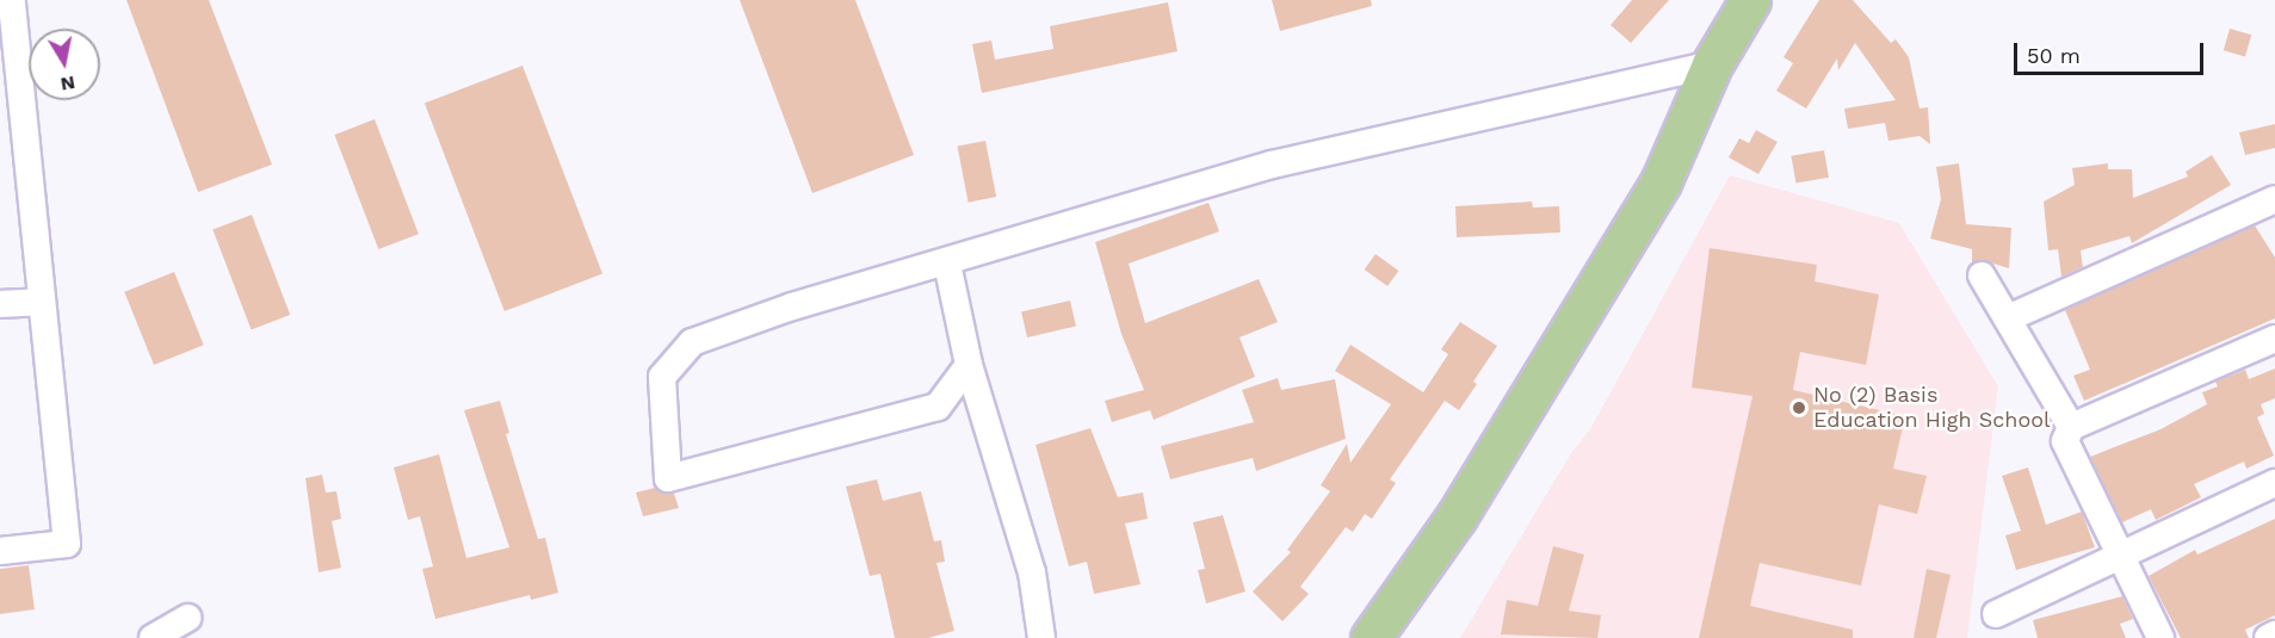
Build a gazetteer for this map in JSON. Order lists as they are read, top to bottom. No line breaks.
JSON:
{"places":["No (2) Basis Education High School"],"scale_bar":"50 m","north":"bottom"}
